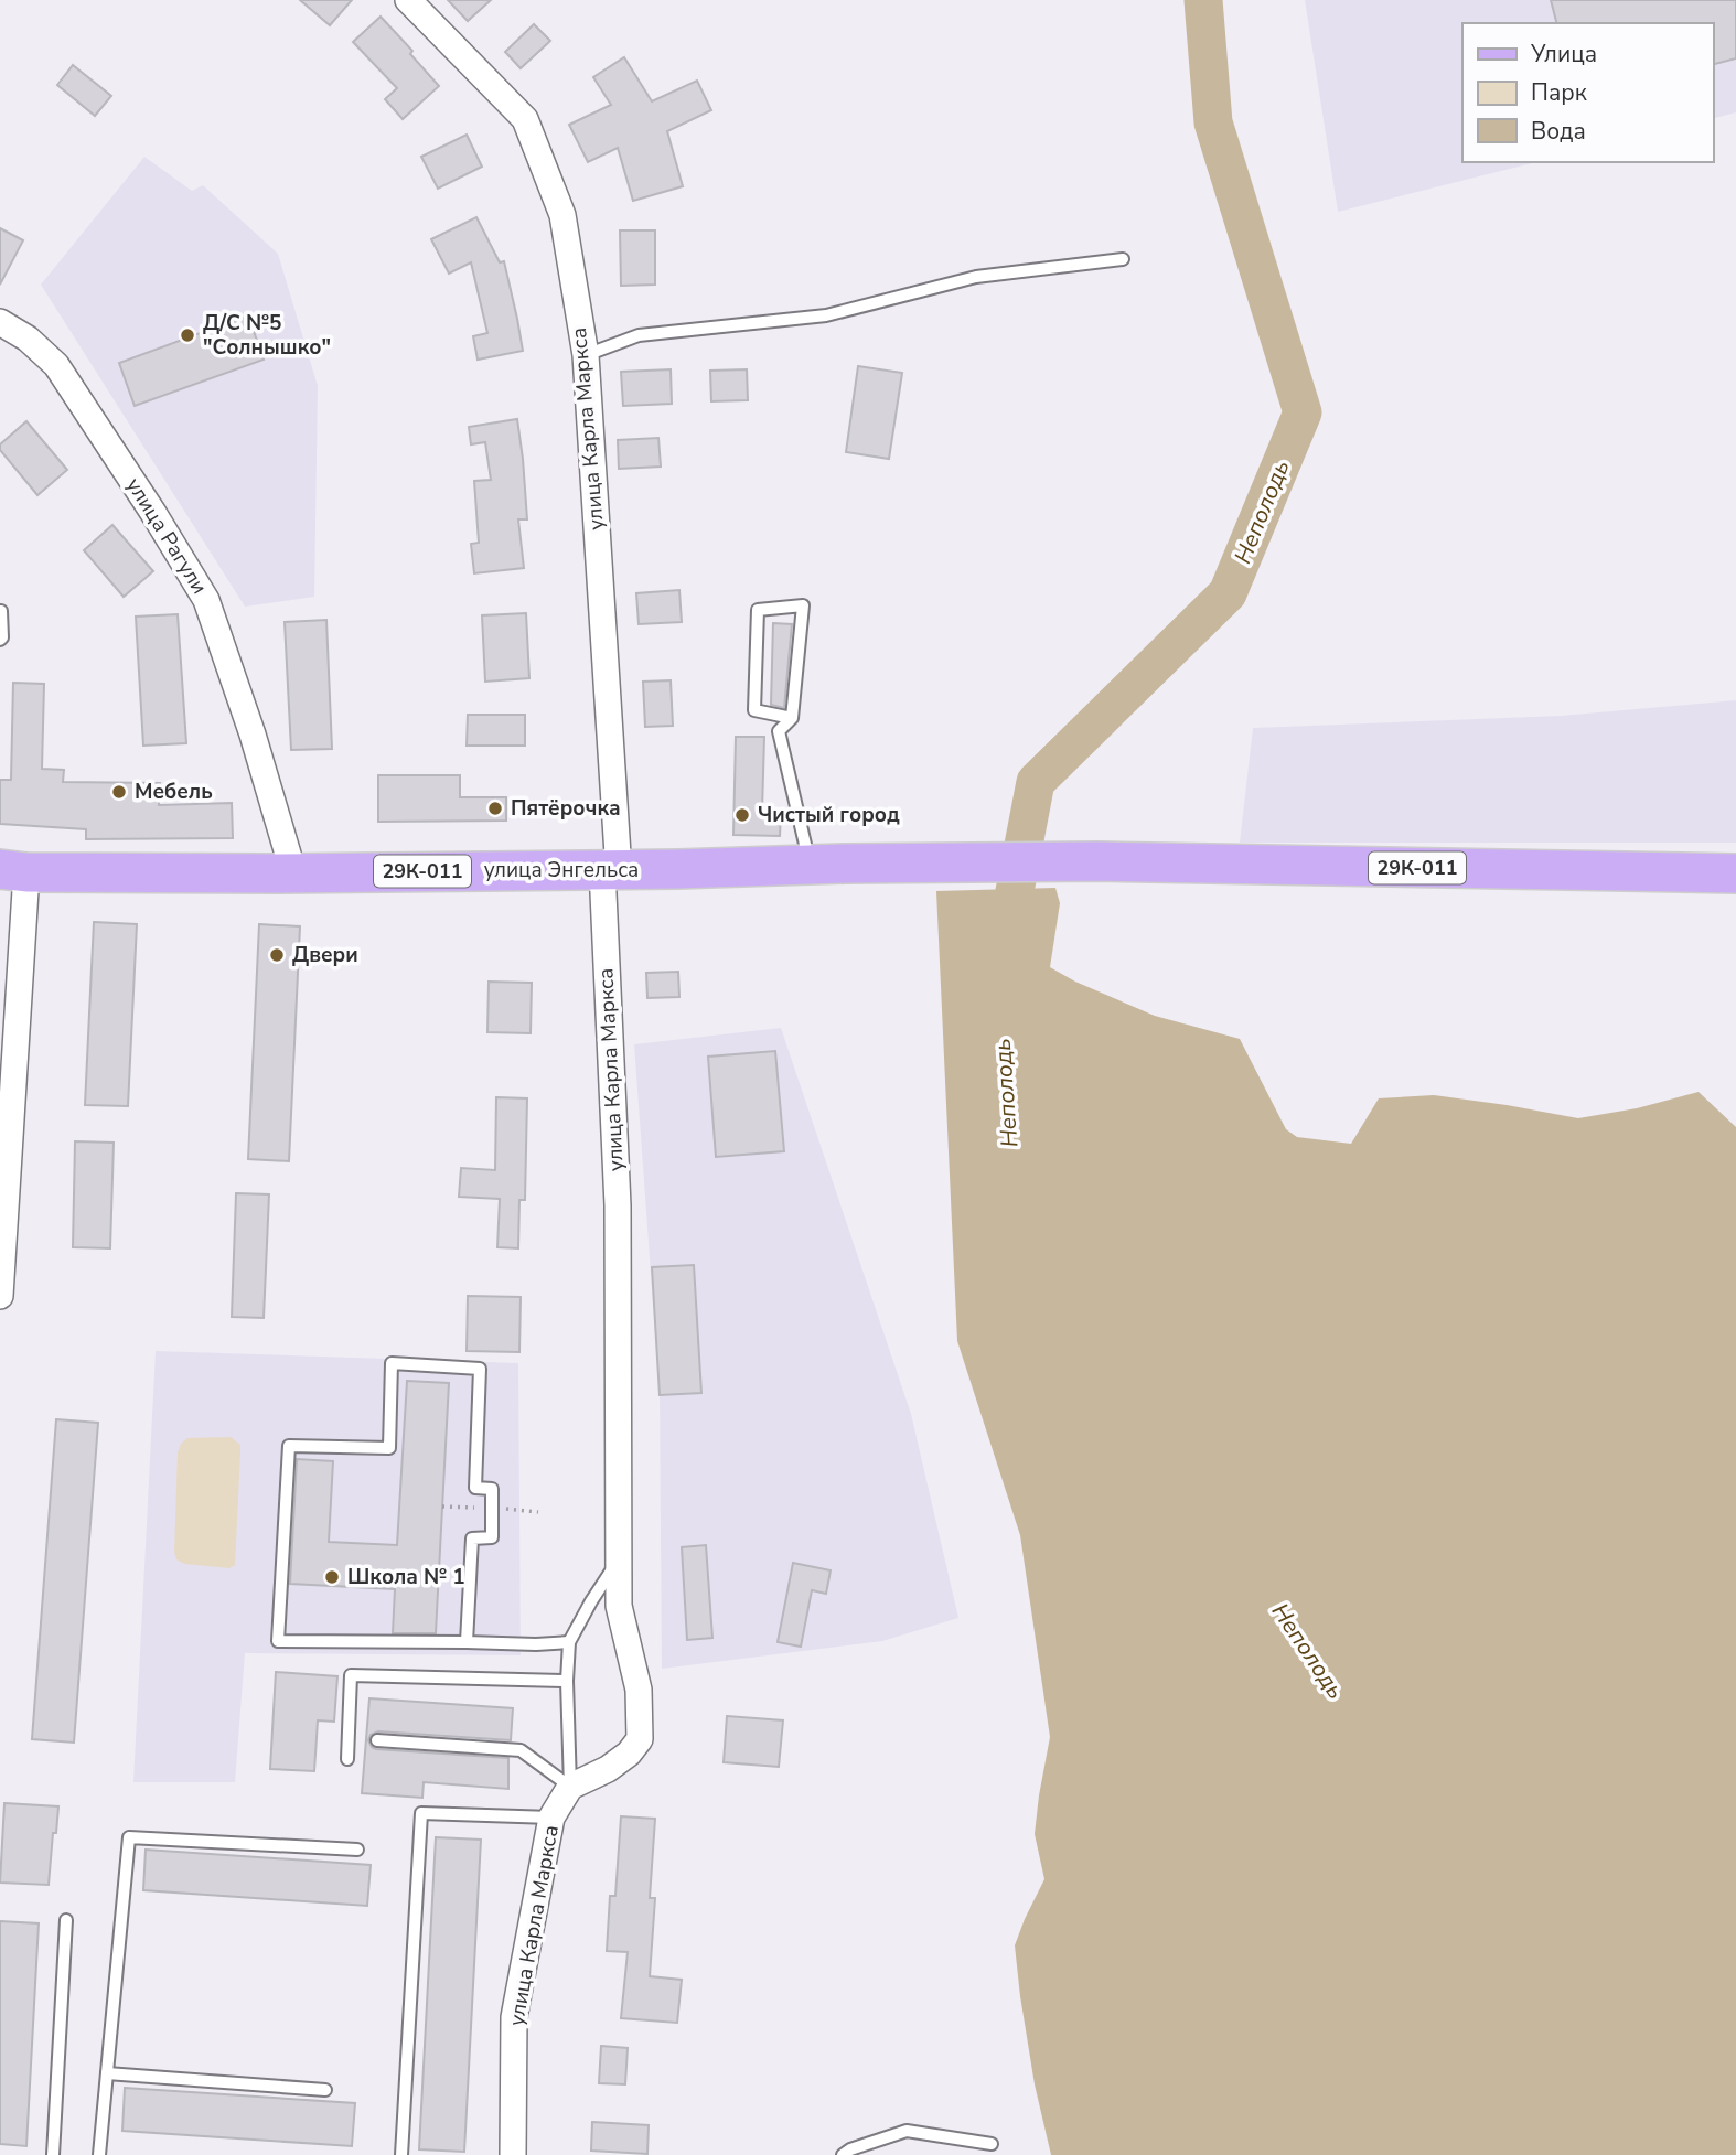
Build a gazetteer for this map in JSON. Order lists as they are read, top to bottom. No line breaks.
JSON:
{"streets":{"main road":["29К-011","улица Энгельса"],"street":["улица Карла Маркса","улица Рагули"]},"crossings":[["улица Карла Маркса","улица Энгельса"],["улица Рагули","улица Энгельса"]],"water":["Неполодь"],"places":["Д/С №5 \"Солнышко\"","Мебель","Пятёрочка","Чистый город","Двери","Школа № 1"],"legend":["Улица","Парк","Вода"]}
